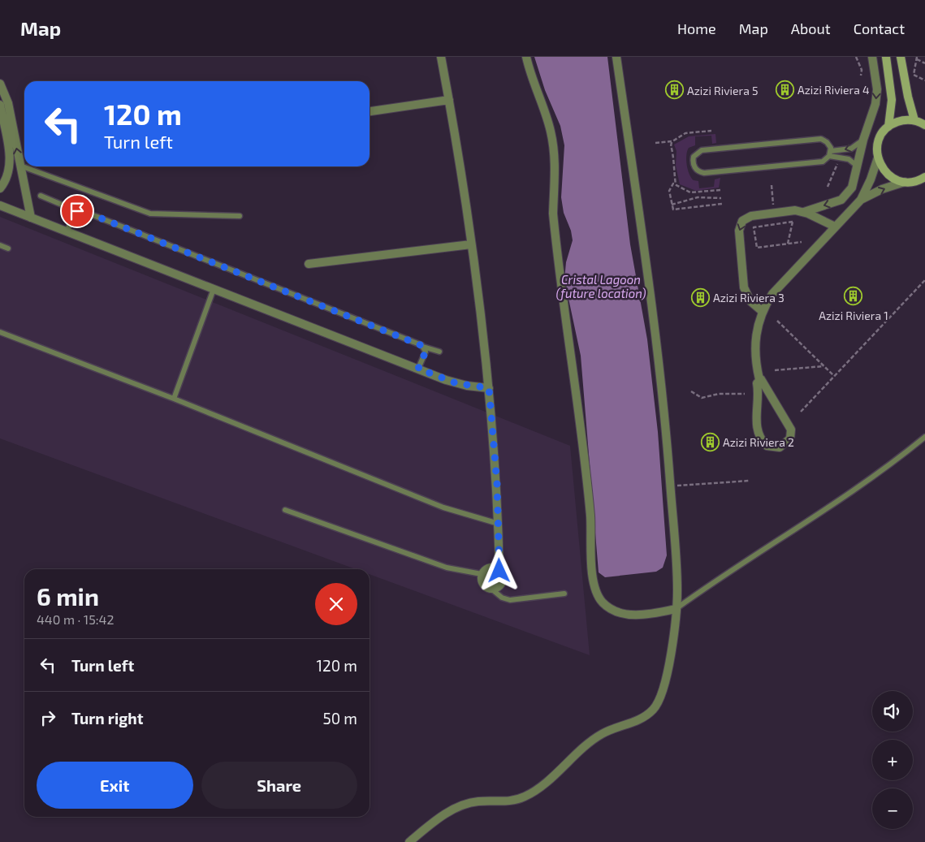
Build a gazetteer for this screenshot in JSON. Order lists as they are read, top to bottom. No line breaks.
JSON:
{"water":["Cristal Lagoon (future location)"],"places":{"building":["Azizi Riviera 4","Azizi Riviera 5","Azizi Riviera 1","Azizi Riviera 3","Azizi Riviera 2"]},"page":{"header":"Map","nav":["Home","Map","About","Contact"],"turn":["120 m","Turn left"],"heading":["6 min","440 m · 15:42"],"list":[{"name":"Turn left","value":"120 m"},{"name":"Turn right","value":"50 m"}],"map_buttons":["+","−"],"buttons":["Exit","Share"]}}
